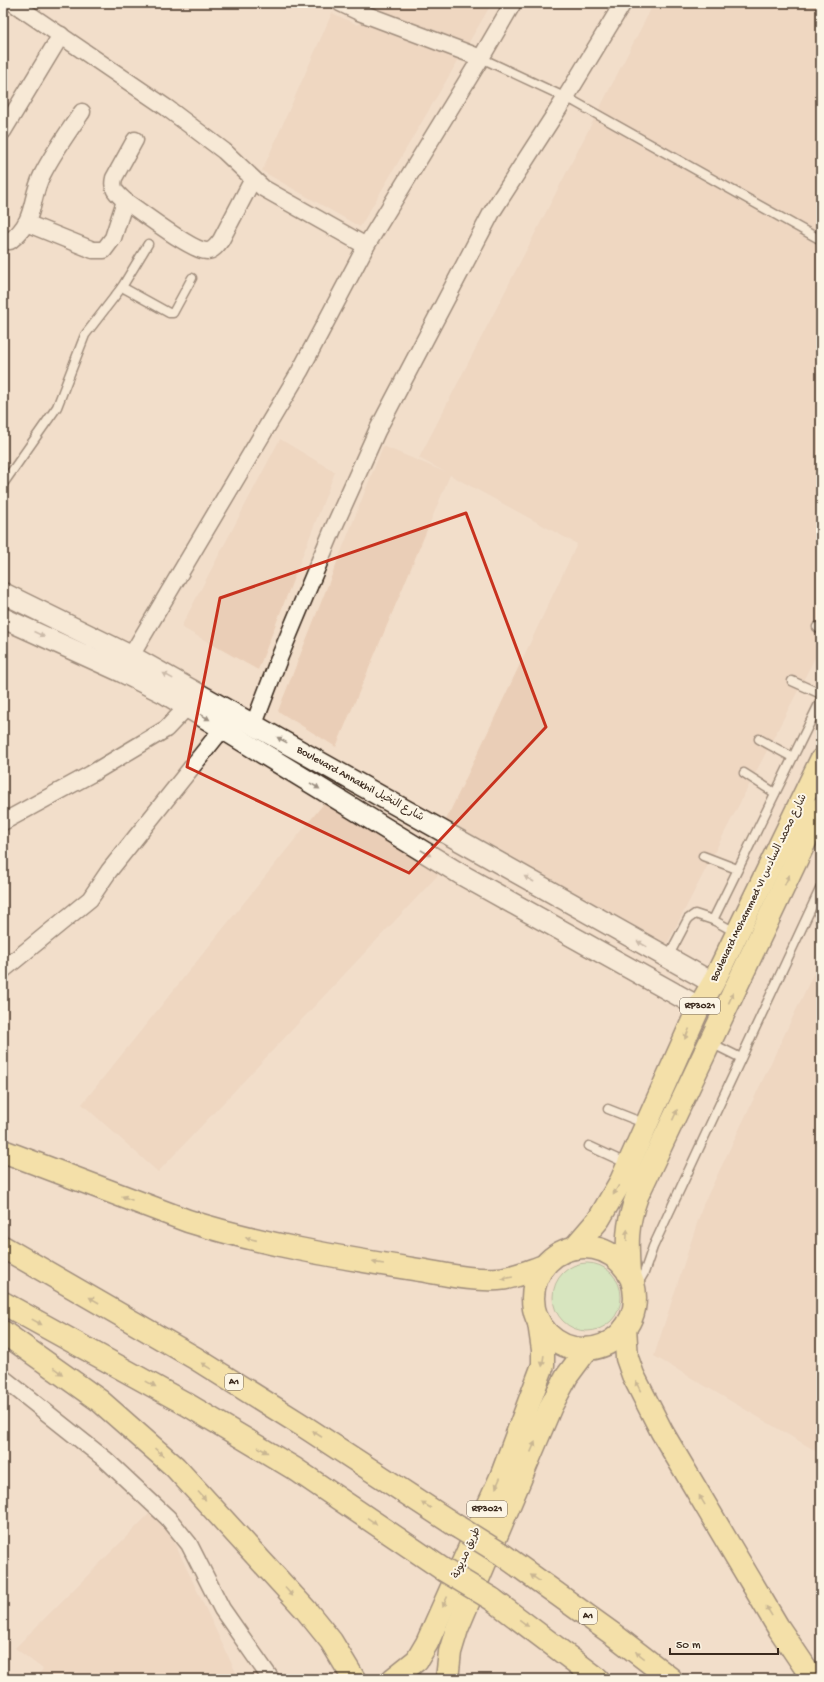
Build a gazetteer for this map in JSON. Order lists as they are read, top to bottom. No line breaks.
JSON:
{"streets":{"highway":["Boulevard Mohammed VI شارع محمد السادس","RP3021","A1","طريق مديونة"],"street":["Boulevard Annakhil شارع النخيل"]},"crossings":[["Boulevard Annakhil شارع النخيل","Boulevard Mohammed VI شارع محمد السادس"],["Boulevard Mohammed VI شارع محمد السادس","RP3021"],["Boulevard Mohammed VI شارع محمد السادس","طريق مديونة"],["RP3021","طريق مديونة"]],"scale_bar":"50 m"}
